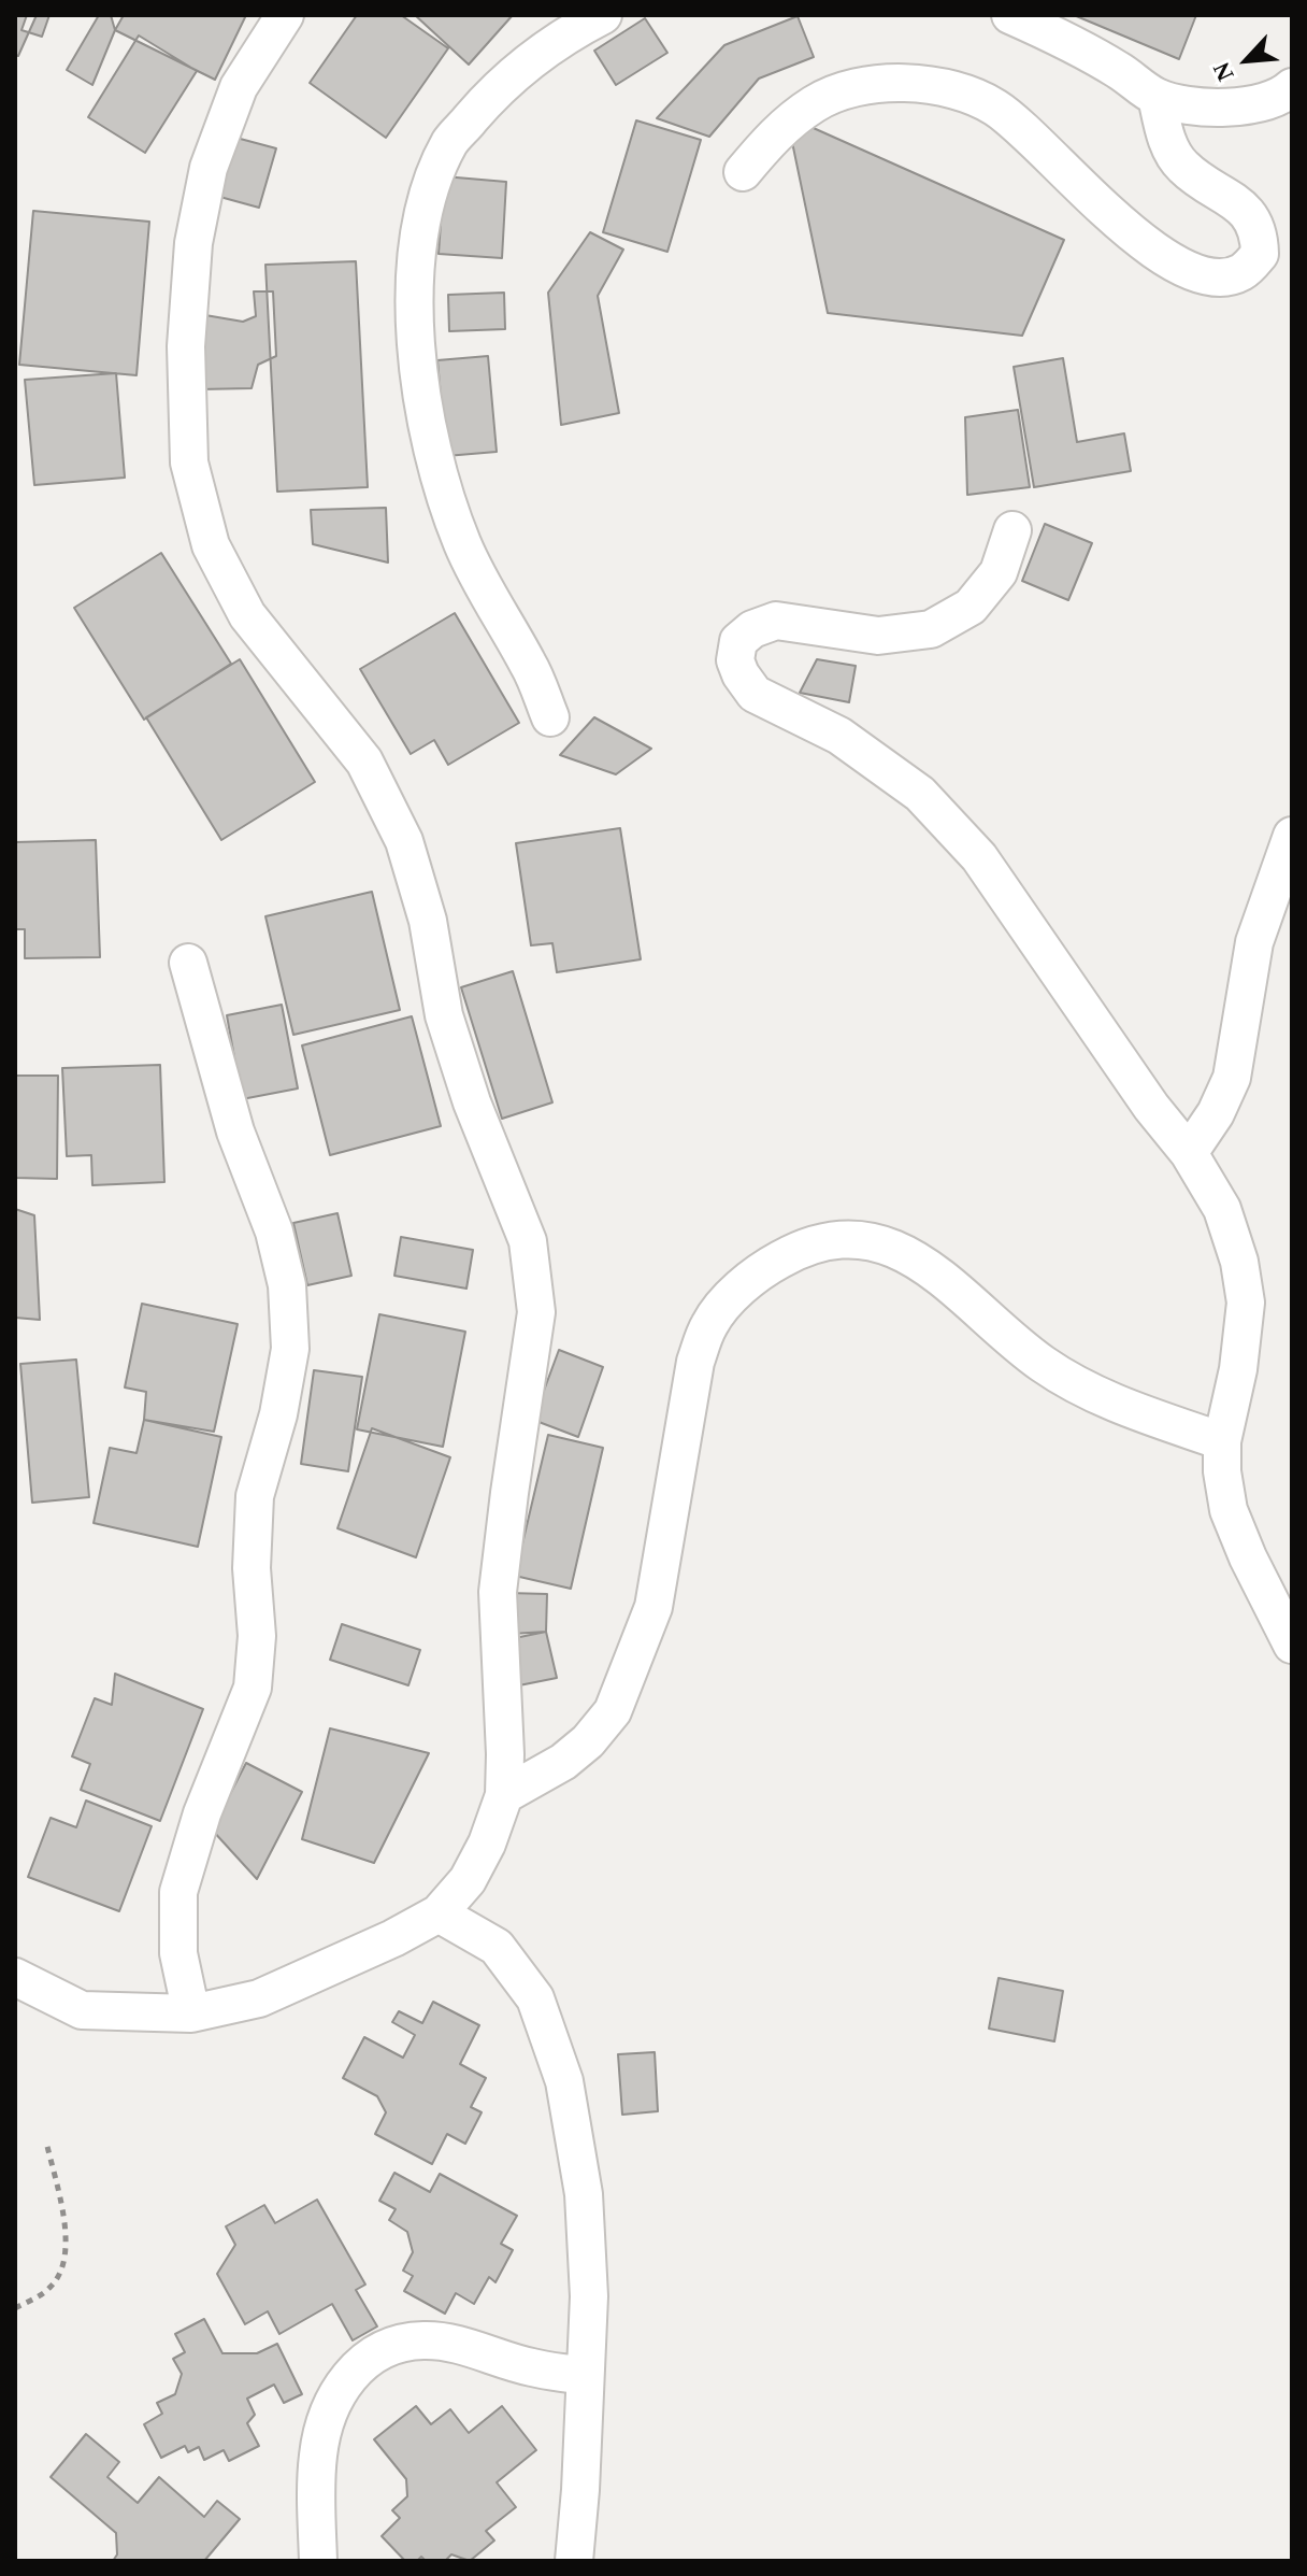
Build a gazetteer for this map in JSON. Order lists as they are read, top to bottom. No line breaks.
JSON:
{"north":"bottom left"}
